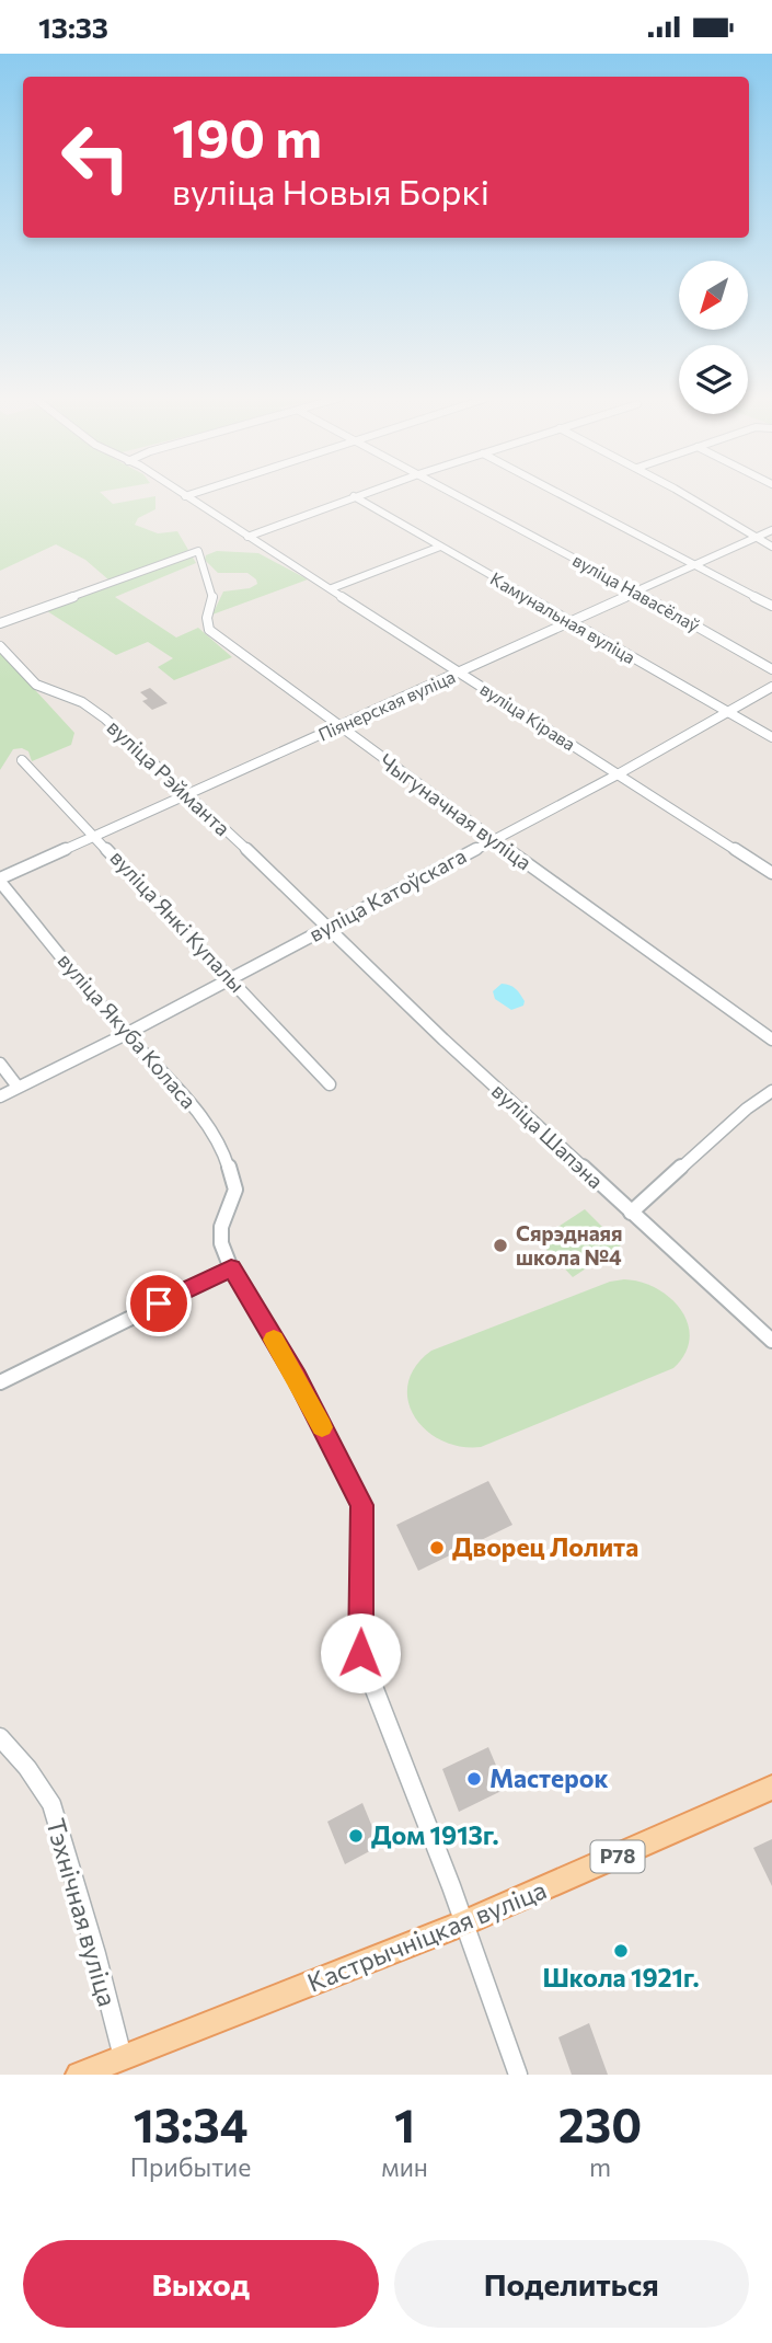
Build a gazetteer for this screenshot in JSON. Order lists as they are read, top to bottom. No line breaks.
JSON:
{"streets":{"main road":["Р78","Кастрычніцкая вуліца"],"street":["вуліца Навасёлаў","Камунальная вуліца","Піянерская вуліца","вуліца Кірава","вуліца Рэйманта","Чыгуначная вуліца","вуліца Катоўскага","вуліца Янкі Купалы","вуліца Якуба Коласа","вуліца Шапэна","Тэхнічная вуліца"]},"crossings":[["вуліца Навасёлаў","Піянерская вуліца"],["Камунальная вуліца","Піянерская вуліца"],["Камунальная вуліца","вуліца Катоўскага"],["Піянерская вуліца","вуліца Кірава"],["Піянерская вуліца","вуліца Рэйманта"],["Піянерская вуліца","Чыгуначная вуліца"],["Піянерская вуліца","вуліца Янкі Купалы"],["Піянерская вуліца","вуліца Якуба Коласа"],["вуліца Кірава","вуліца Катоўскага"],["вуліца Рэйманта","вуліца Катоўскага"],["вуліца Рэйманта","вуліца Шапэна"],["Чыгуначная вуліца","вуліца Катоўскага"],["вуліца Катоўскага","вуліца Янкі Купалы"],["вуліца Катоўскага","вуліца Якуба Коласа"],["вуліца Катоўскага","вуліца Шапэна"],["Тэхнічная вуліца","Кастрычніцкая вуліца"]],"places":["Сярэднаяя школа №4","Дворец Лолита","Мастерок","Дом 1913г.","Школа 1921г."],"north":"bottom left","page":{"status":"13:33","turn":["190 m","вуліца Новыя Боркі"],"eta":["13:34","Прибытие","1","мин","230","m"],"buttons":["Выход","Поделиться"]}}
